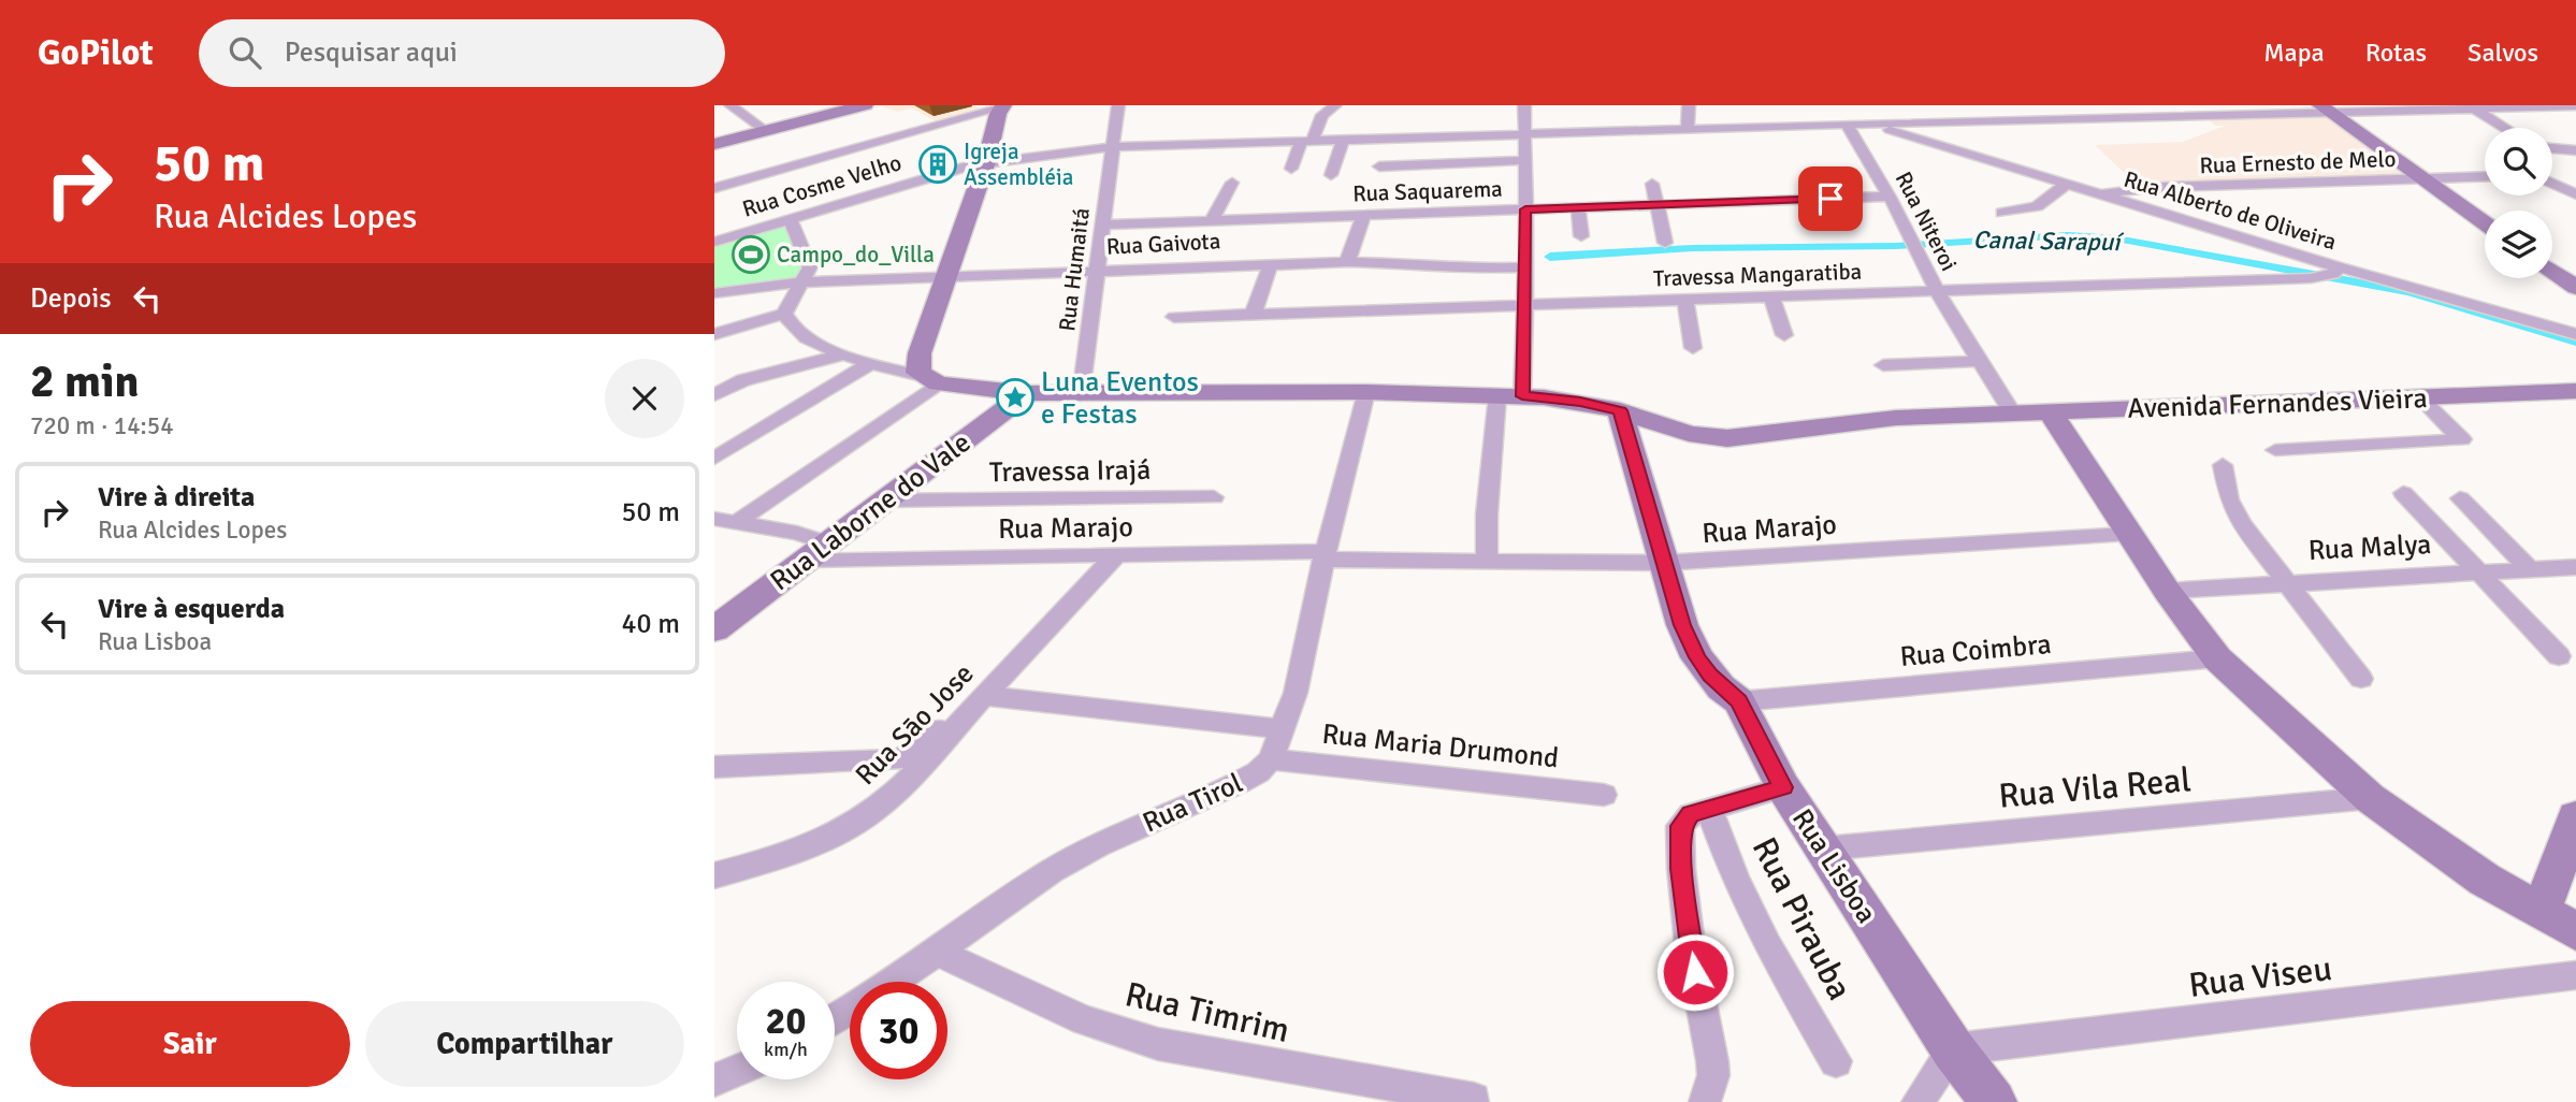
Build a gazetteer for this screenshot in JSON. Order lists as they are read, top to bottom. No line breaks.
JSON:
{"streets":{"main road":["Avenida Fernandes Vieira","Rua Laborne do Vale","Rua Lisboa"],"street":["Rua Ernesto de Melo","Rua Cosme Velho","Rua Saquarema","Rua Alberto de Oliveira","Rua Niteroi","Rua Gaivota","Rua Humaitá","Travessa Mangaratiba","Travessa Irajá","Rua Marajo","Rua Malya","Rua Coimbra","Rua Sāo Jose","Rua Maria Drumond","Rua Vila Real","Rua Tirol","Rua Pirauba","Rua Viseu","Rua Timrim"]},"crossings":[["Rua Ernesto de Melo","Rua Alberto de Oliveira"],["Rua Cosme Velho","Rua Alberto de Oliveira"],["Rua Cosme Velho","Rua Niteroi"],["Rua Cosme Velho","Rua Humaitá"],["Rua Saquarema","Rua Niteroi"],["Rua Saquarema","Rua Humaitá"],["Rua Alberto de Oliveira","Travessa Mangaratiba"],["Rua Niteroi","Travessa Mangaratiba"],["Rua Niteroi","Avenida Fernandes Vieira"],["Rua Gaivota","Rua Humaitá"],["Rua Humaitá","Avenida Fernandes Vieira"],["Avenida Fernandes Vieira","Rua Laborne do Vale"],["Avenida Fernandes Vieira","Rua Tirol"],["Avenida Fernandes Vieira","Rua Lisboa"],["Travessa Irajá","Rua Laborne do Vale"],["Rua Laborne do Vale","Rua Marajo"],["Rua Marajo","Rua Sāo Jose"],["Rua Marajo","Rua Tirol"],["Rua Marajo","Rua Lisboa"],["Rua Coimbra","Rua Lisboa"],["Rua Sāo Jose","Rua Maria Drumond"],["Rua Maria Drumond","Rua Tirol"],["Rua Vila Real","Rua Lisboa"],["Rua Tirol","Rua Timrim"],["Rua Lisboa","Rua Viseu"]],"water":["Canal Sarapuí"],"places":{"building":["Igreja Assembléia"],"sports":["Campo_do_Villa"],"place":["Luna Eventos e Festas"]},"page":{"header":"GoPilot","search":"Pesquisar aqui","nav":["Mapa","Rotas","Salvos"],"turn":["50 m","Rua Alcides Lopes"],"then":"Depois","heading":["2 min","720 m · 14:54"],"list":[{"name":"Vire à direita","note":"Rua Alcides Lopes","value":"50 m"},{"name":"Vire à esquerda","note":"Rua Lisboa","value":"40 m"}],"speed":"20 km/h","limit":"30","buttons":["Sair","Compartilhar"]}}
